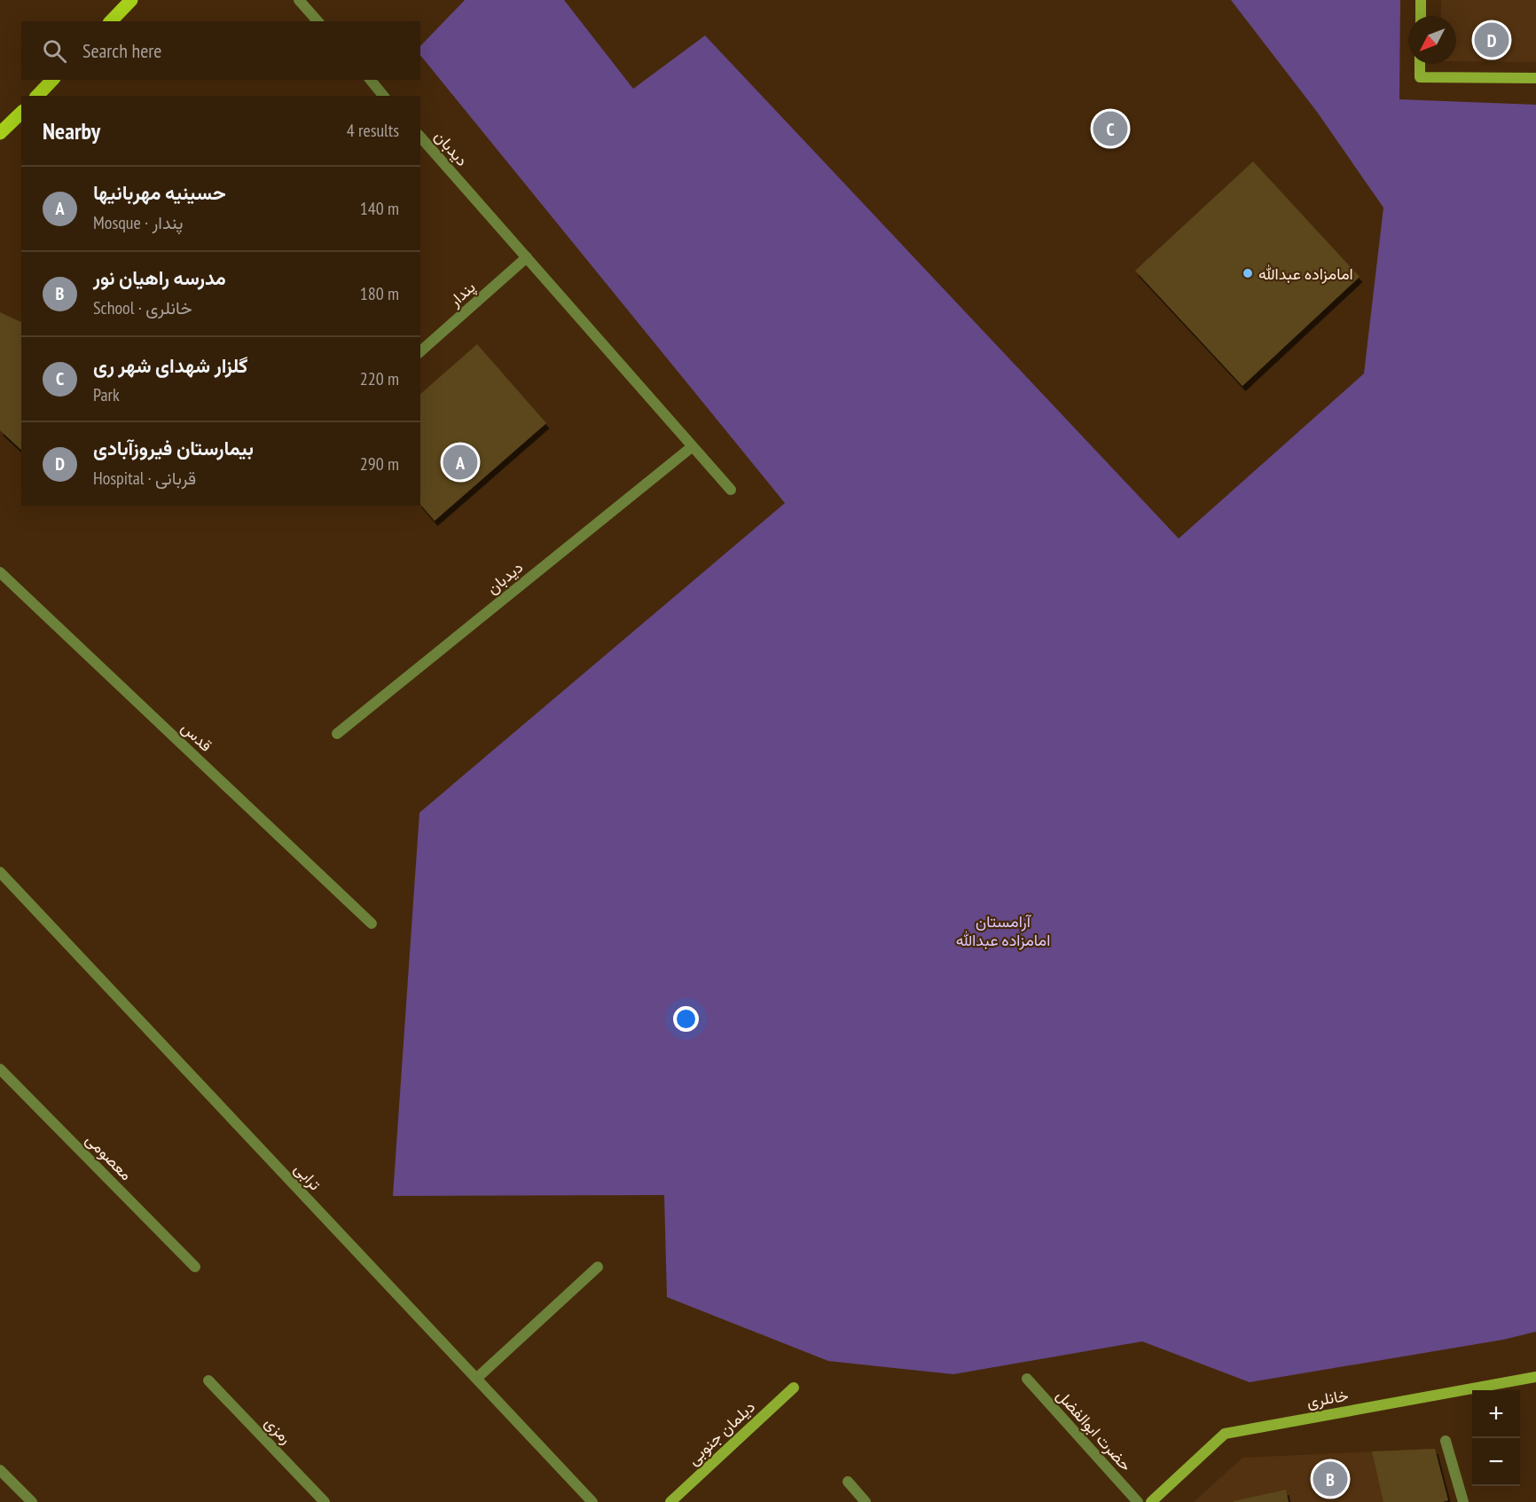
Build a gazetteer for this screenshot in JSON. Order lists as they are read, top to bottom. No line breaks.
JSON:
{"streets":{"street":["دیدبان","پندار","قدس","معصومی","ترابی","خانلری","رمزی","حضرت ابوالفضل","دیلمان جنوبی"]},"crossings":[["دیدبان","پندار"]],"parks":["آرامستان امامزاده عبدالله"],"places":["امامزاده عبدالله"],"north":"bottom left","page":{"pins":["D","C","A","B"],"search":"Search here","heading":["Nearby","4 results"],"list":[{"mark":"A","name":"حسینیه مهربانیها","note":"Mosque · پندار","value":"140 m"},{"mark":"B","name":"مدرسه راهیان نور","note":"School · خانلری","value":"180 m"},{"mark":"C","name":"گلزار شهدای شهر ری","note":"Park","value":"220 m"},{"mark":"D","name":"بیمارستان فیروزآبادی","note":"Hospital · قربانی","value":"290 m"}],"map_buttons":["+","−"]}}
